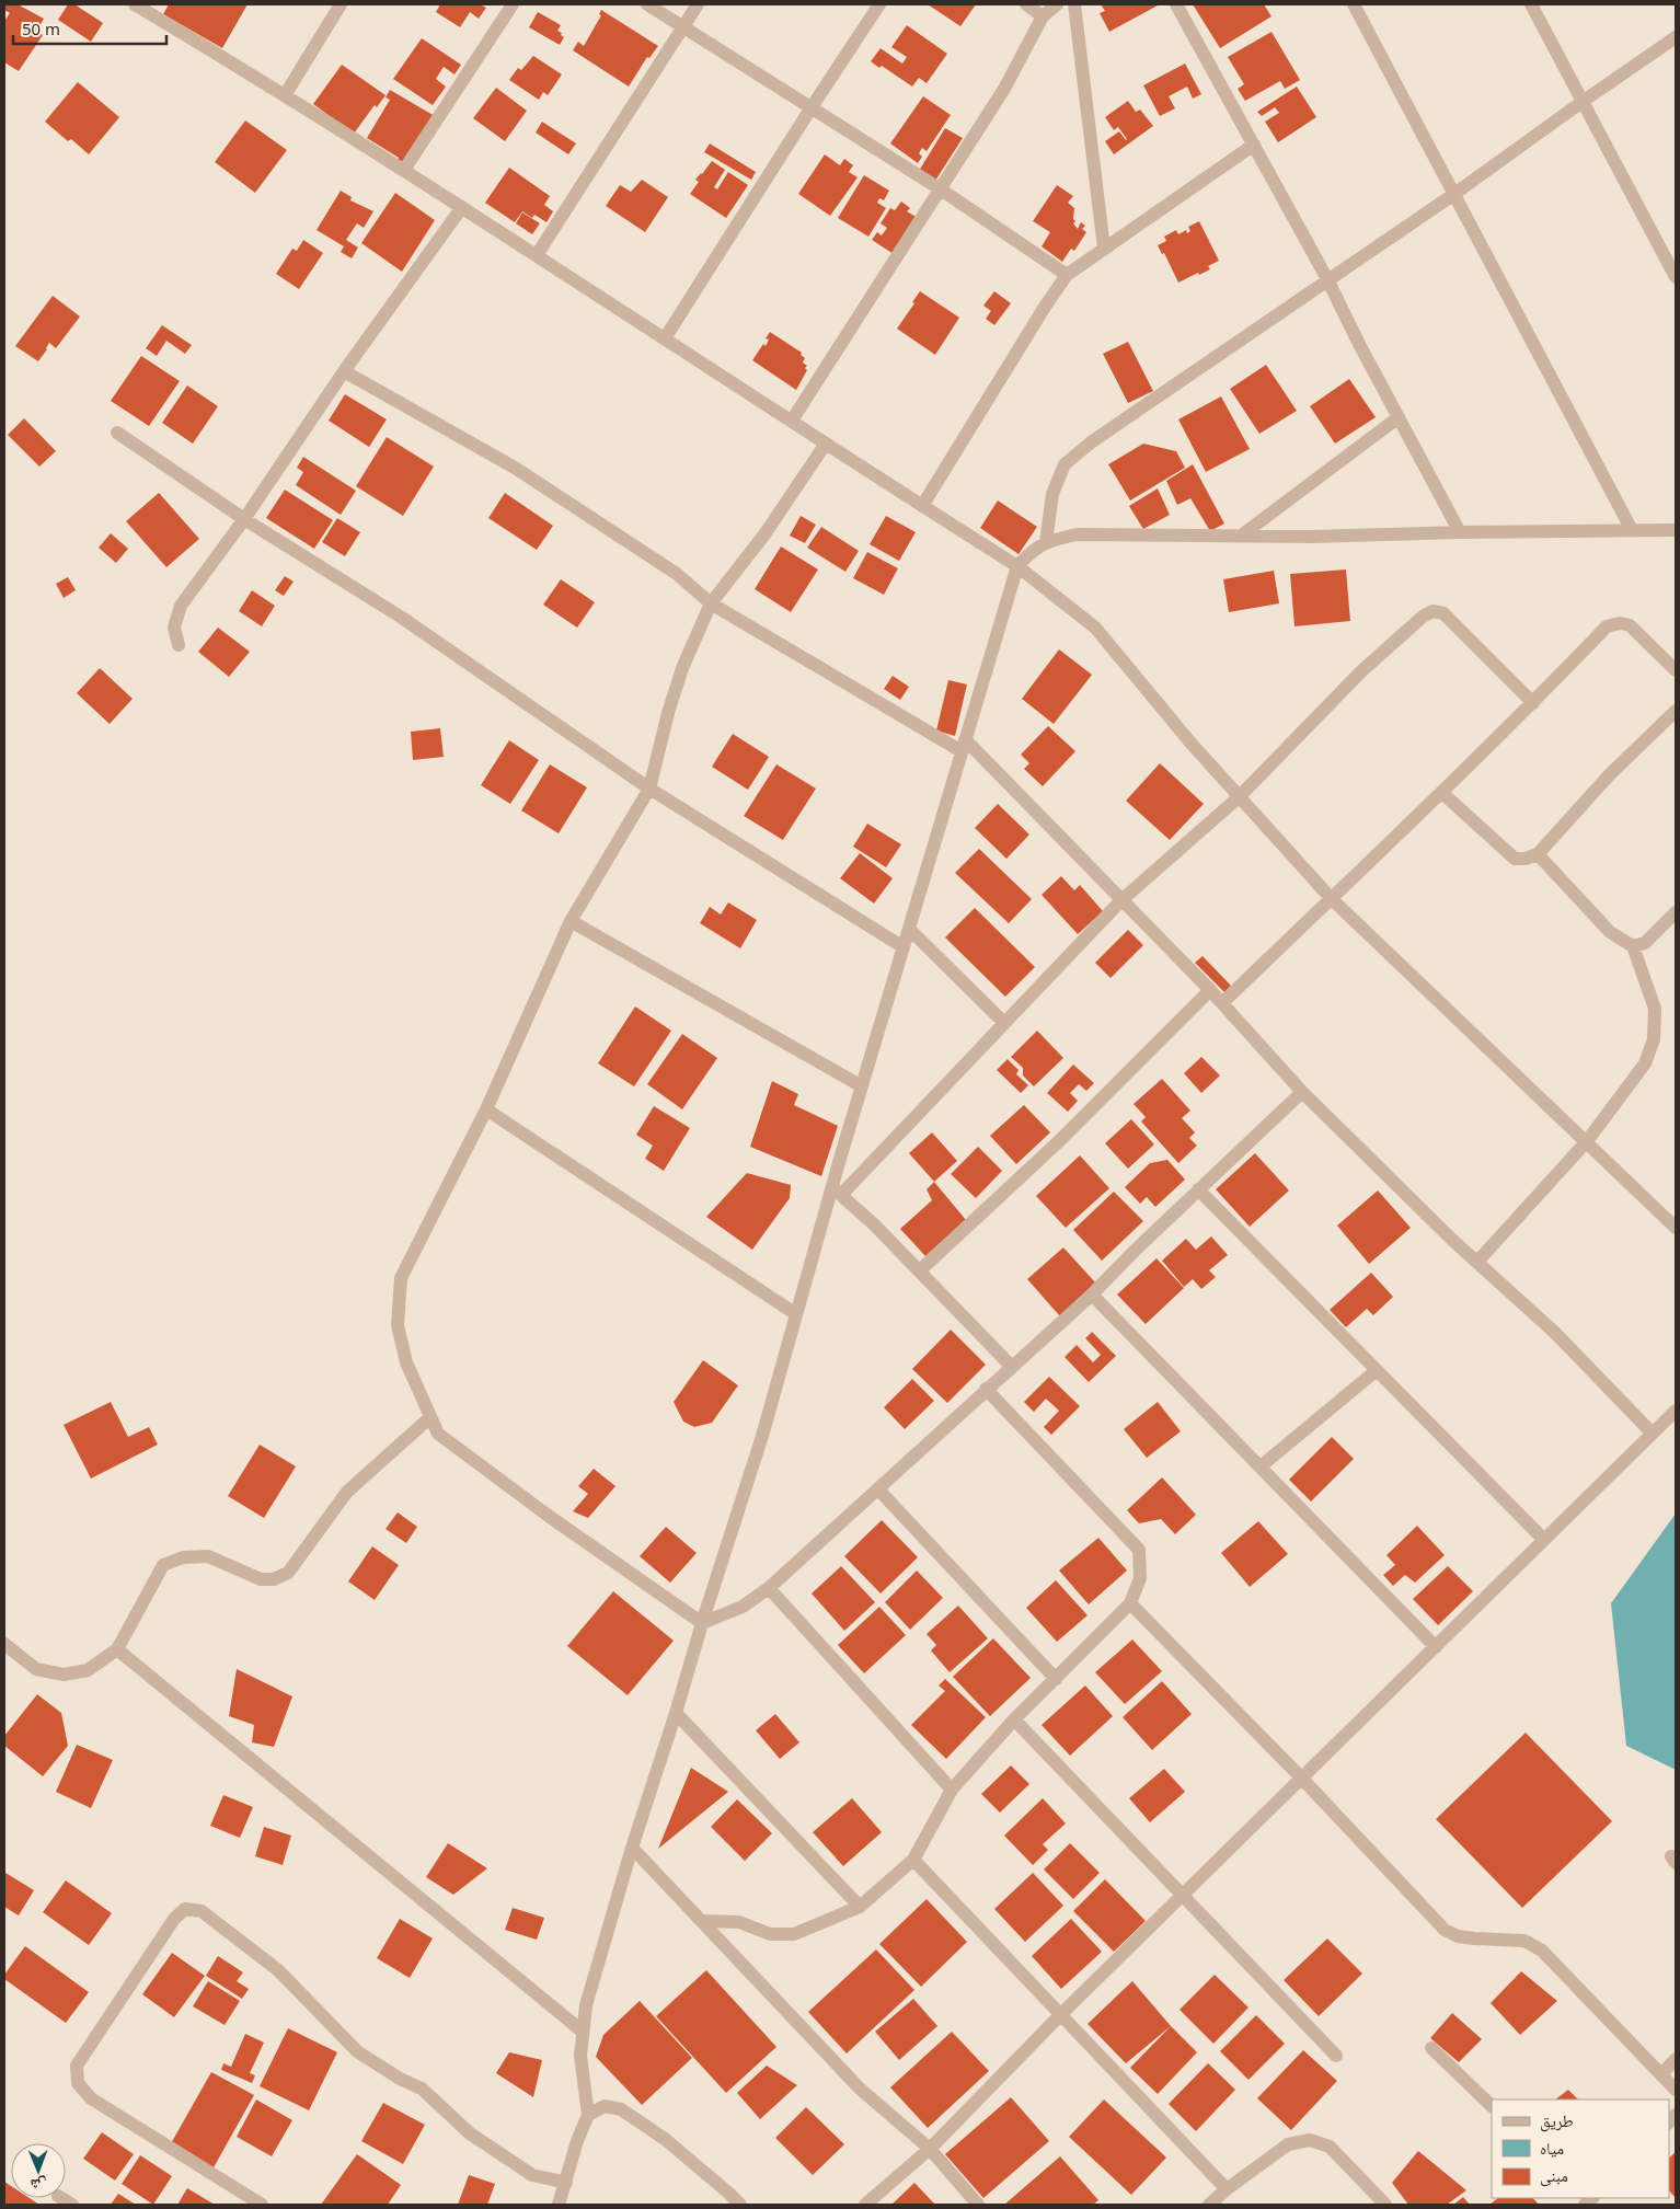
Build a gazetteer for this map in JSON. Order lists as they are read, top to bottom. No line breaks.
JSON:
{"legend":["طريق","مياه","مبنى"],"scale_bar":"50 m","north":"bottom"}
